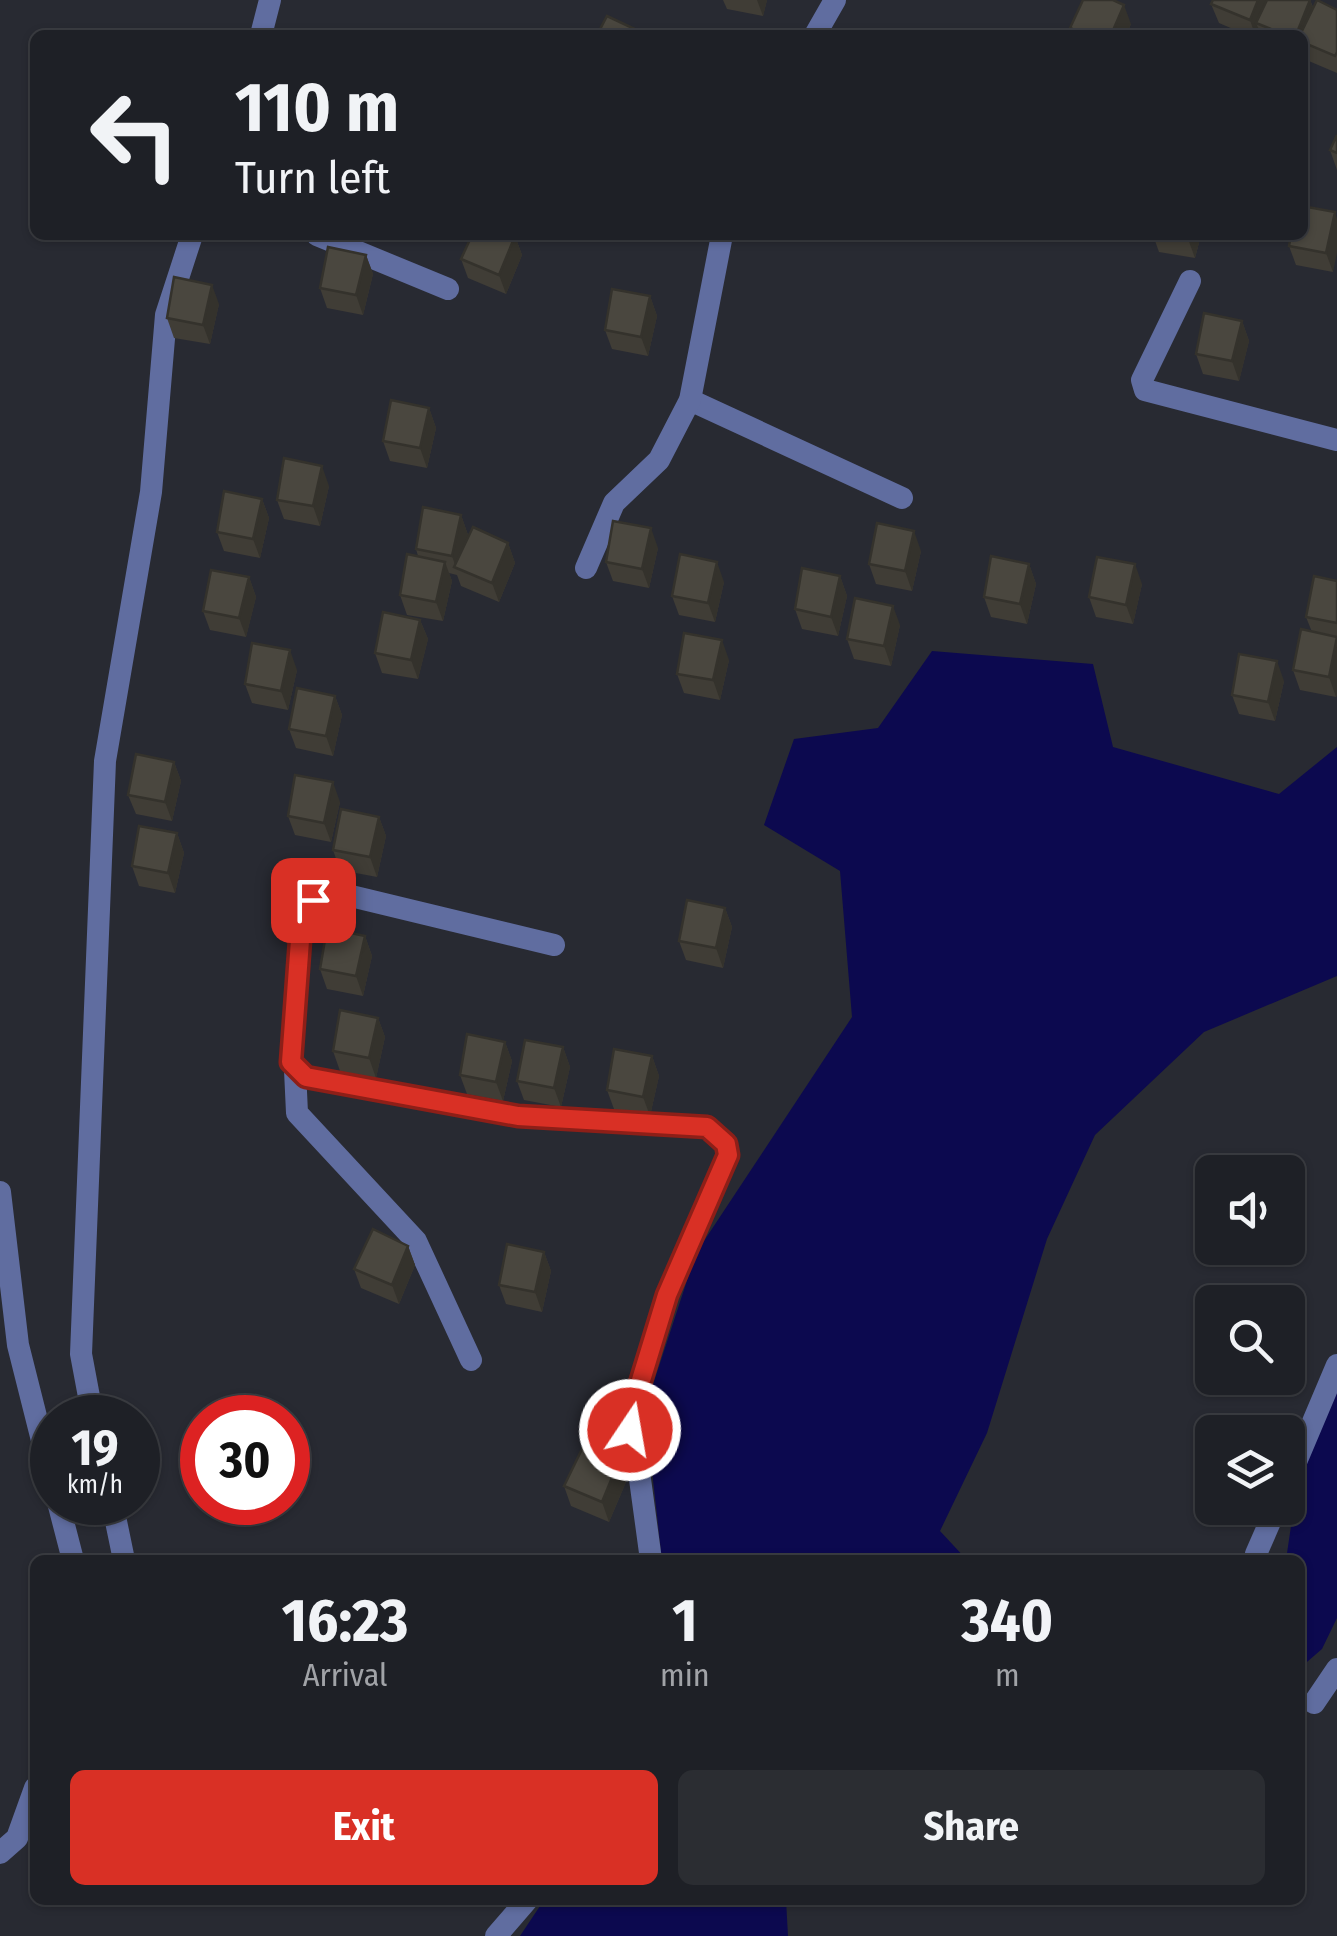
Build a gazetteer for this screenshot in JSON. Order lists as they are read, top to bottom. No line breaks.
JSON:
{"page":{"turn":["110 m","Turn left"],"speed":"19 km/h","limit":"30","eta":["16:23","Arrival","1","min","340","m"],"buttons":["Exit","Share"]}}
